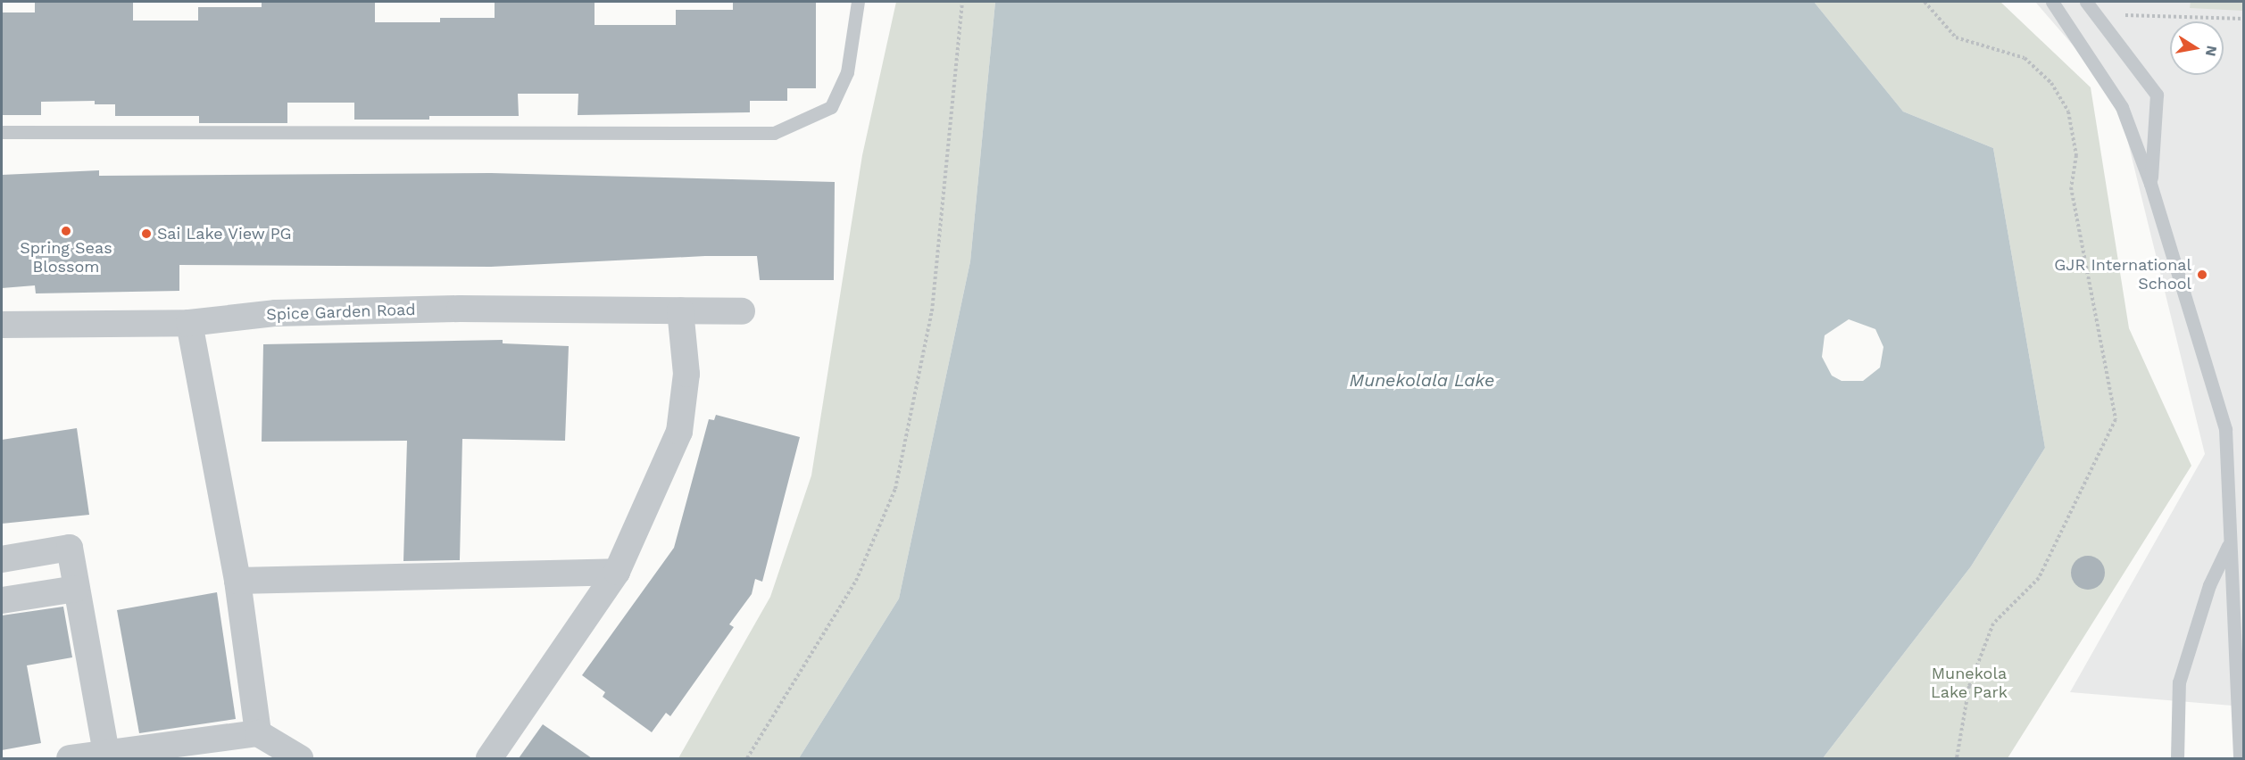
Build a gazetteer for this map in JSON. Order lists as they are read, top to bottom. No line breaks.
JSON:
{"streets":{"street":["Spice Garden Road"]},"water":["Munekolala Lake"],"parks":["Munekola Lake Park"],"places":["Spring Seas Blossom","Sai Lake View PG","GJR International School"],"north":"right"}
